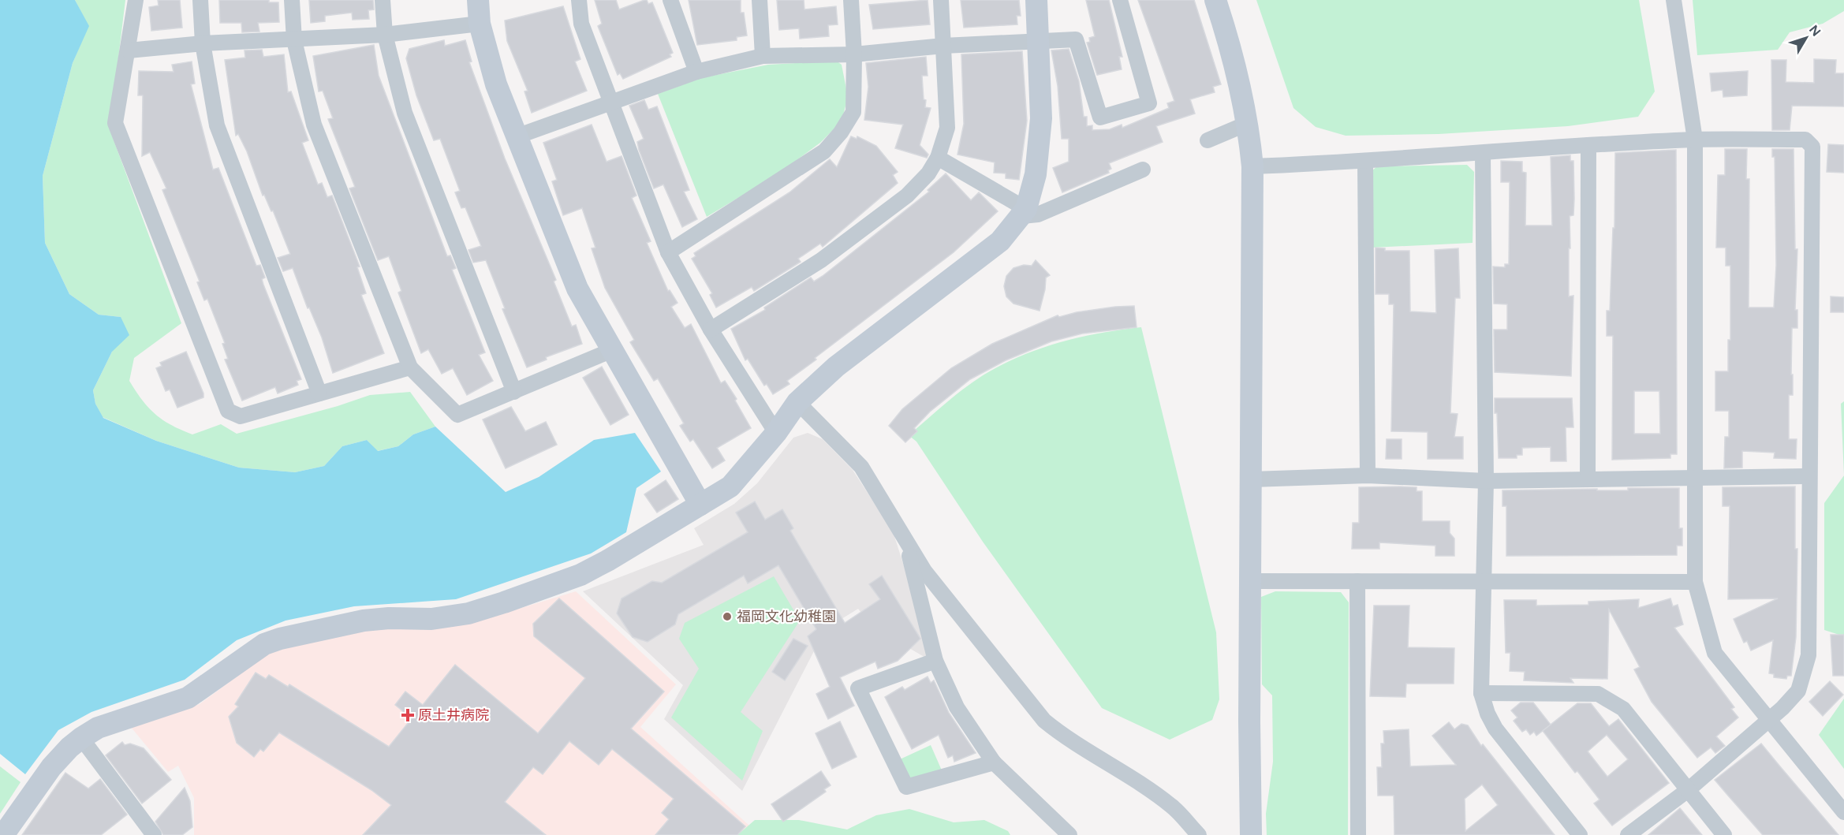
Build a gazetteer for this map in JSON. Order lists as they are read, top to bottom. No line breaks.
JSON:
{"places":{"other":["福岡文化幼稚園"],"health":["原土井病院"]},"north":"top right"}
